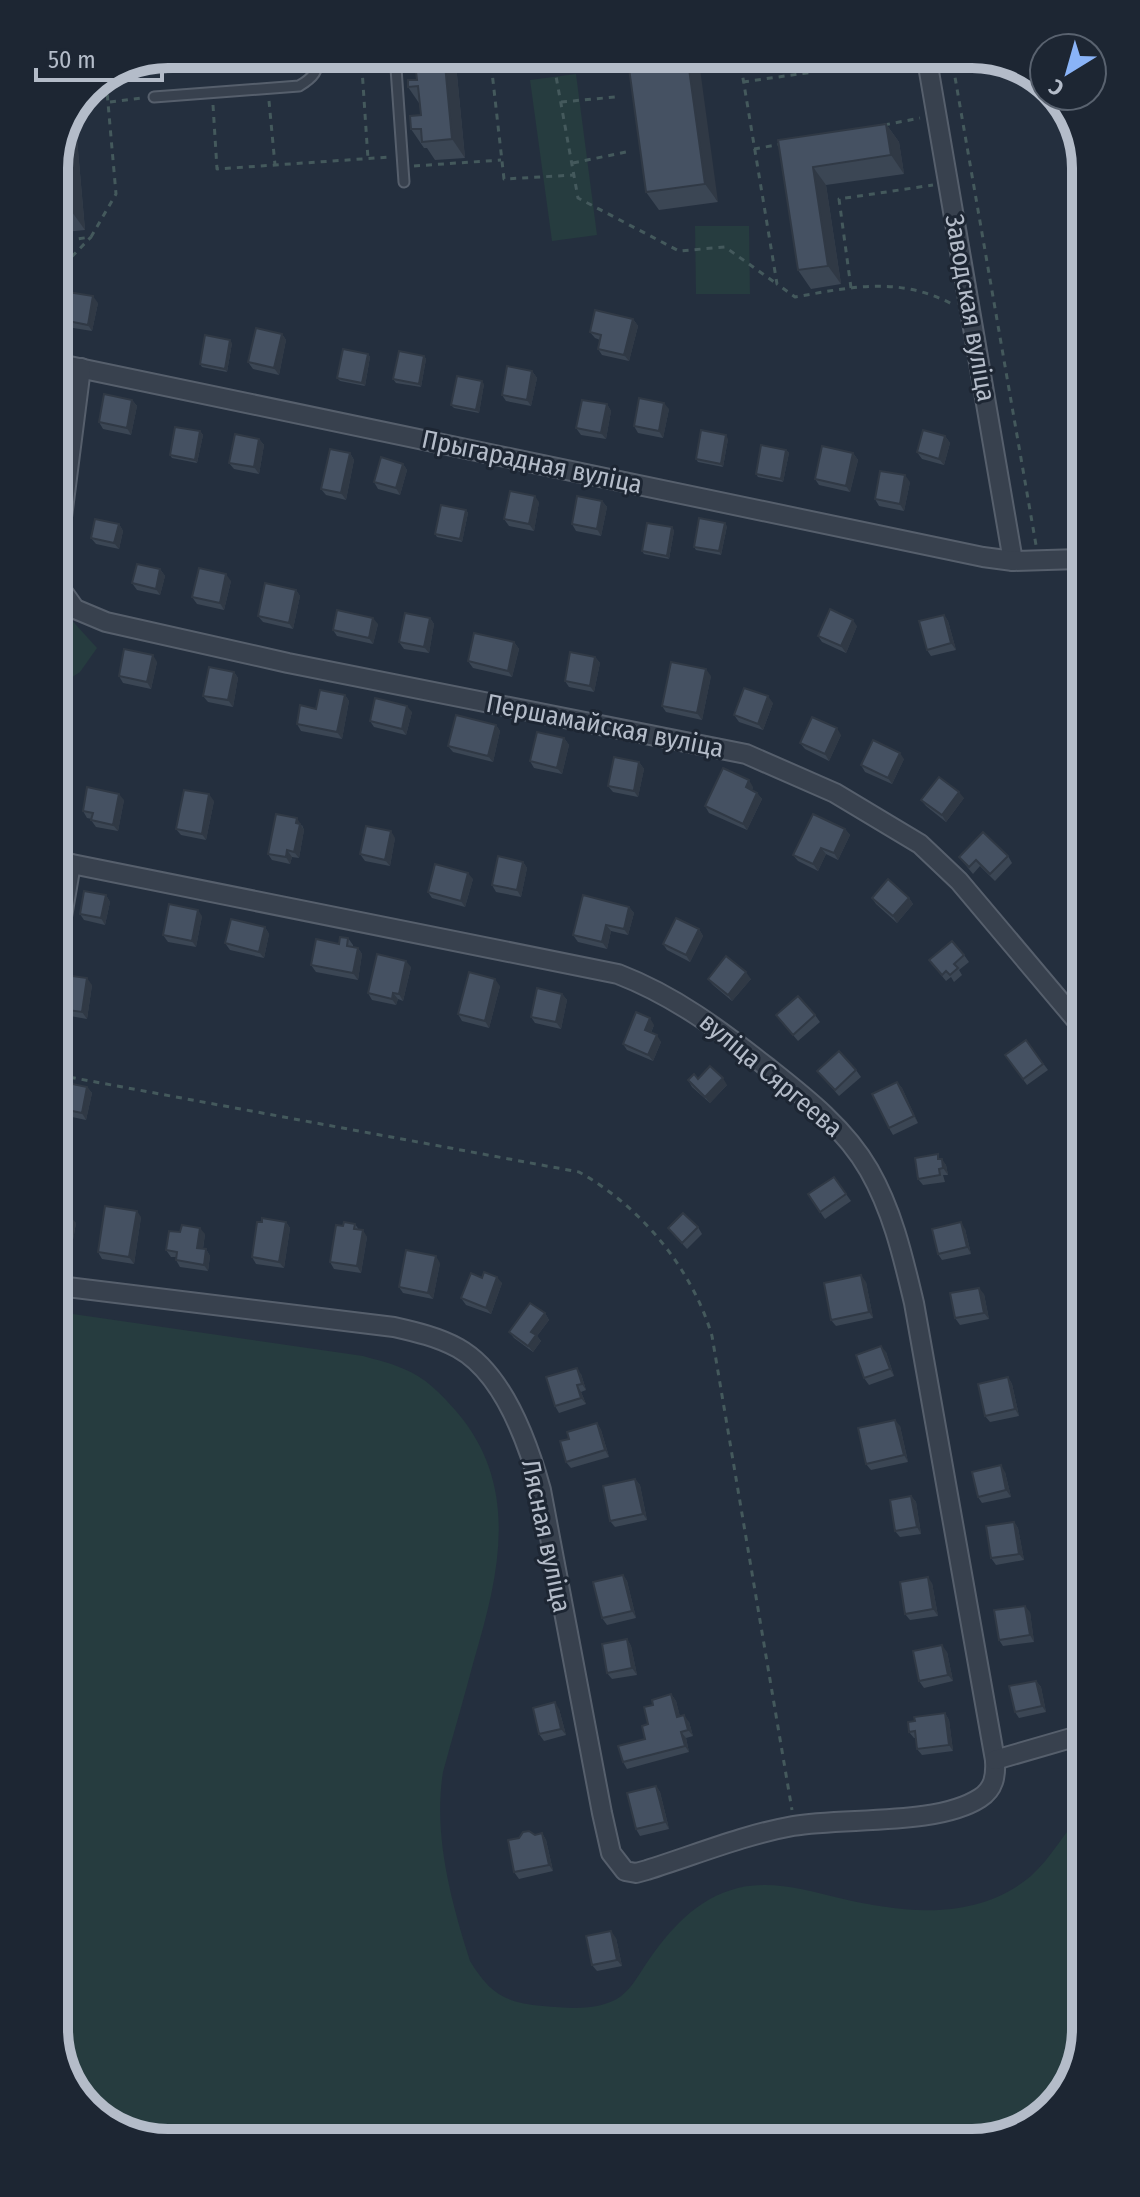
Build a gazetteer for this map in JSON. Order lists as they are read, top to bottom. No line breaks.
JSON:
{"streets":{"street":["Заводская вуліца","Прыгарадная вуліца","Першамайская вуліца","вуліца Сяргеева","Лясная вуліца"]},"crossings":[["Заводская вуліца","Прыгарадная вуліца"]],"scale_bar":"50 m","north":"bottom left"}
